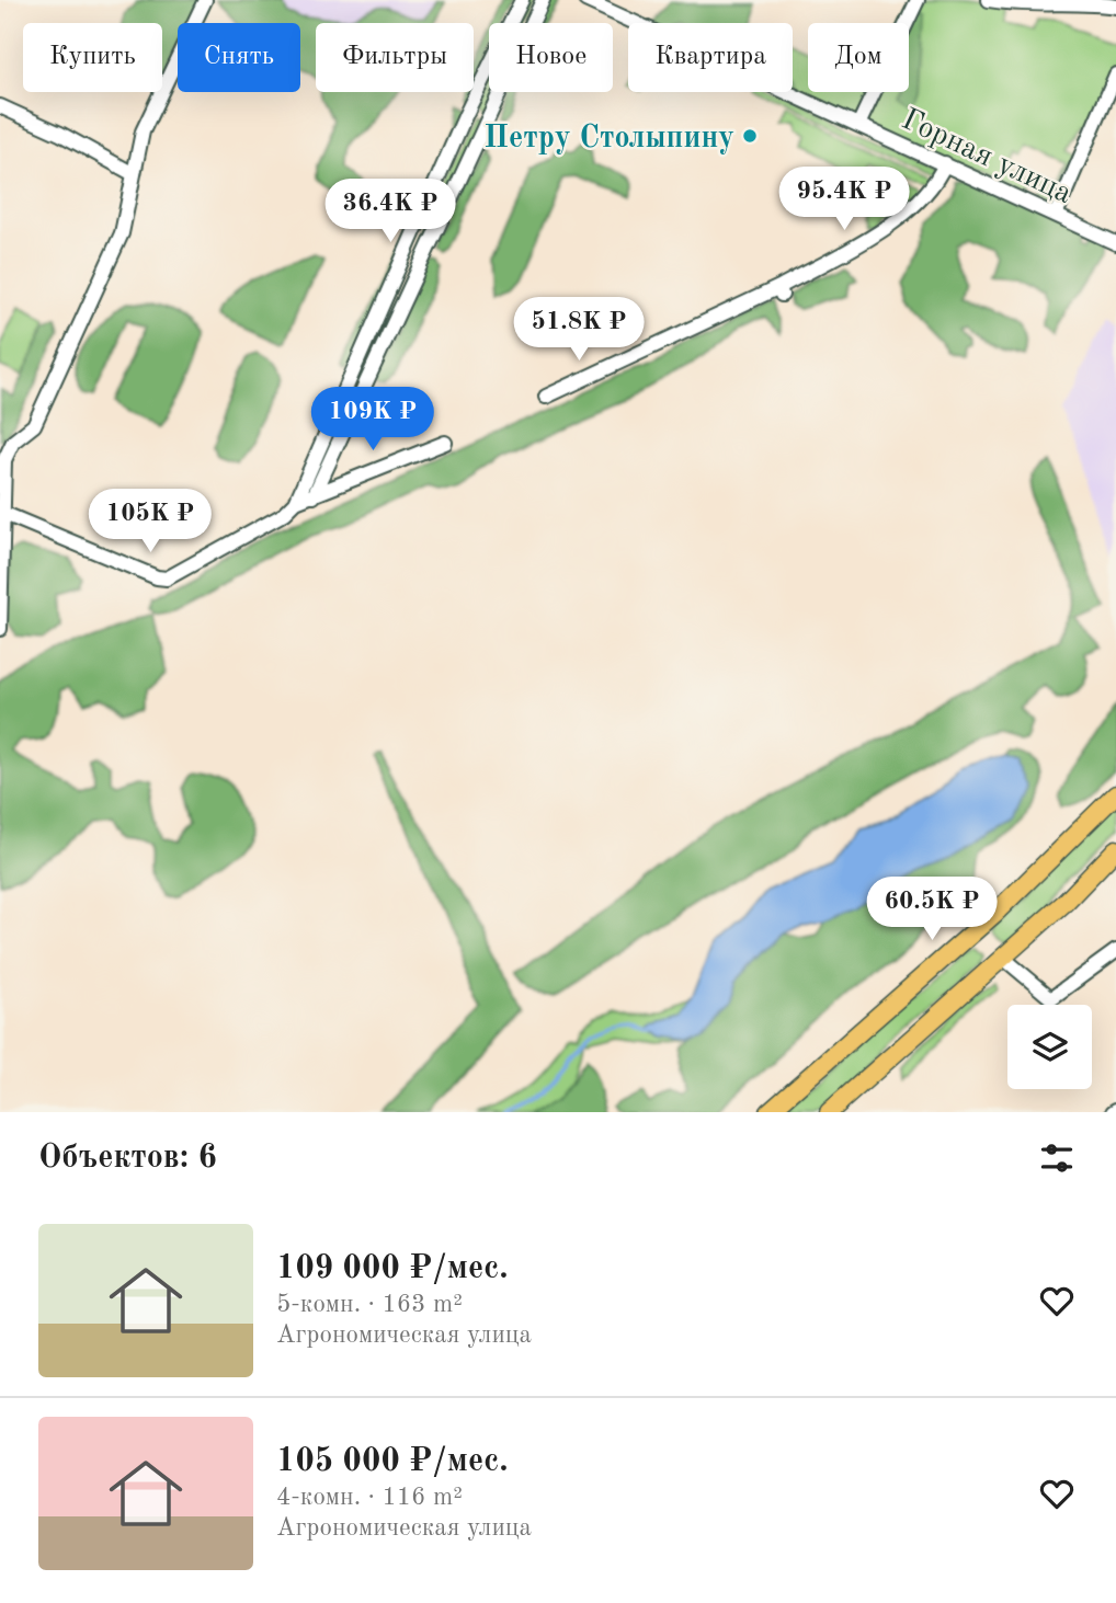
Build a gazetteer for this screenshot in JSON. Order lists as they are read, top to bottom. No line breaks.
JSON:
{"streets":{"street":["Горная улица"]},"places":["Петру Столыпину"],"page":{"chip":["Купить","Снять","Фильтры","Новое","Квартира","Дом"],"price":["95.4K ₽","36.4K ₽","51.8K ₽","109K ₽","105K ₽","60.5K ₽"],"heading":"Объектов: 6","list":[{"name":"109 000 ₽/мес.","note":"5-комн. · 163 m² · Агрономическая улица"},{"name":"105 000 ₽/мес.","note":"4-комн. · 116 m² · Агрономическая улица"}]}}
